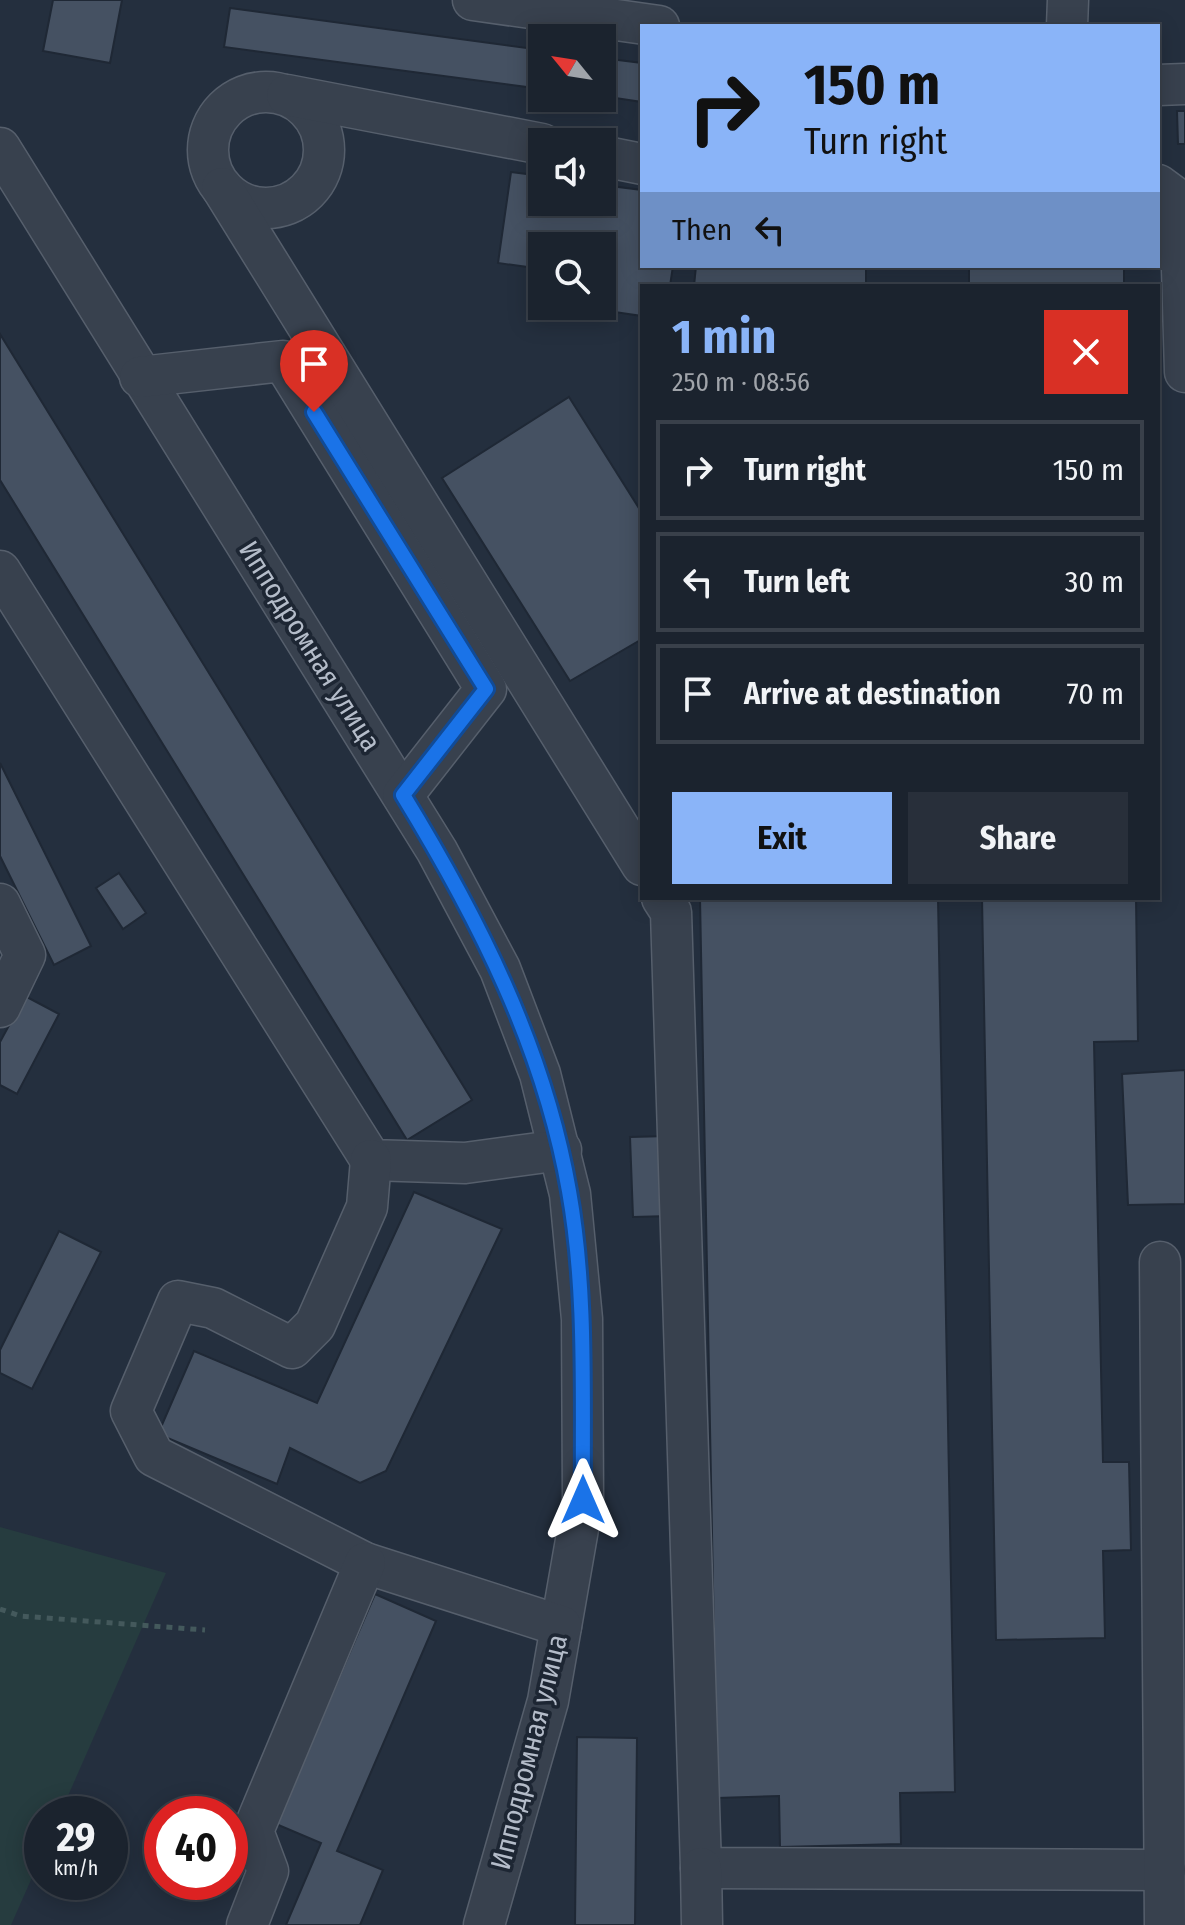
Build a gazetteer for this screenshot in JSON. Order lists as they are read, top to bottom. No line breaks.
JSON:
{"streets":{"street":["Ипподромная улица"]},"north":"top left","page":{"turn":["150 m","Turn right"],"then":"Then","heading":["1 min","250 m · 08:56"],"list":[{"name":"Turn right","value":"150 m"},{"name":"Turn left","value":"30 m"},{"name":"Arrive at destination","value":"70 m"}],"buttons":["Exit","Share"],"speed":"29 km/h","limit":"40"}}
